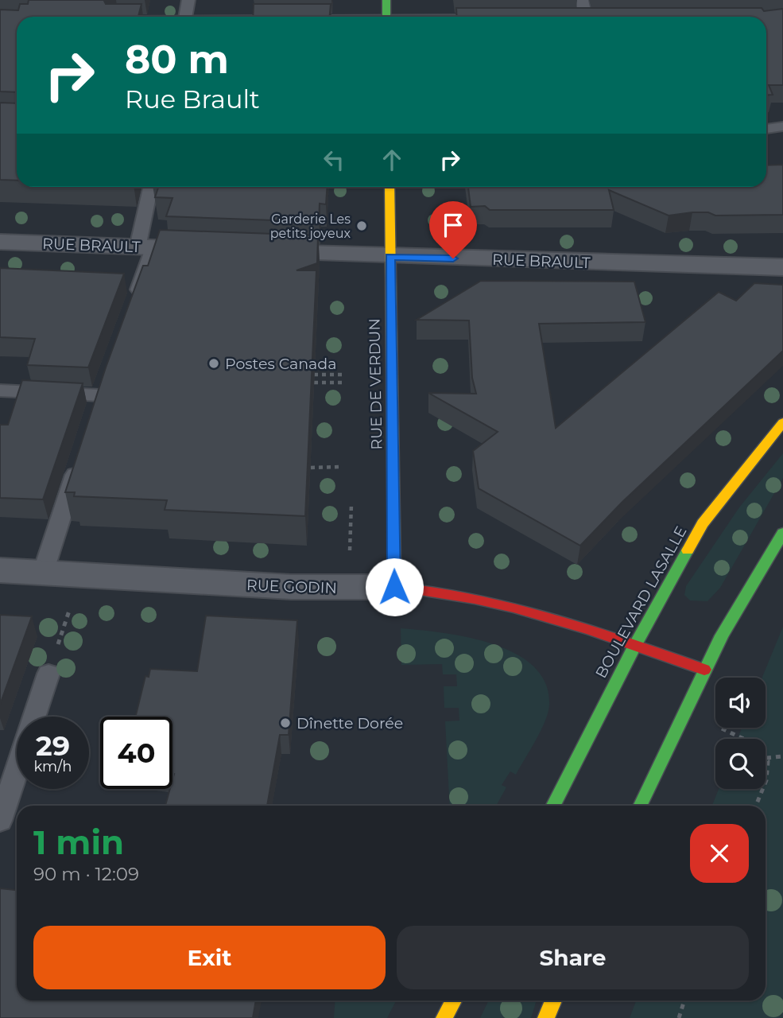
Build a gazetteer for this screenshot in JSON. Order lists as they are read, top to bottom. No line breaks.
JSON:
{"streets":{"street":["RUE BRAULT","RUE DE VERDUN","RUE GODIN","BOULEVARD LASALLE"]},"crossings":[["RUE BRAULT","RUE DE VERDUN"],["RUE DE VERDUN","RUE GODIN"],["RUE GODIN","BOULEVARD LASALLE"]],"places":["Garderie Les petits joyeux","Postes Canada","Dînette Dorée"],"page":{"turn":["80 m","Rue Brault"],"speed":"29 km/h","limit":"40","heading":["1 min","90 m · 12:09"],"buttons":["Exit","Share"]}}
